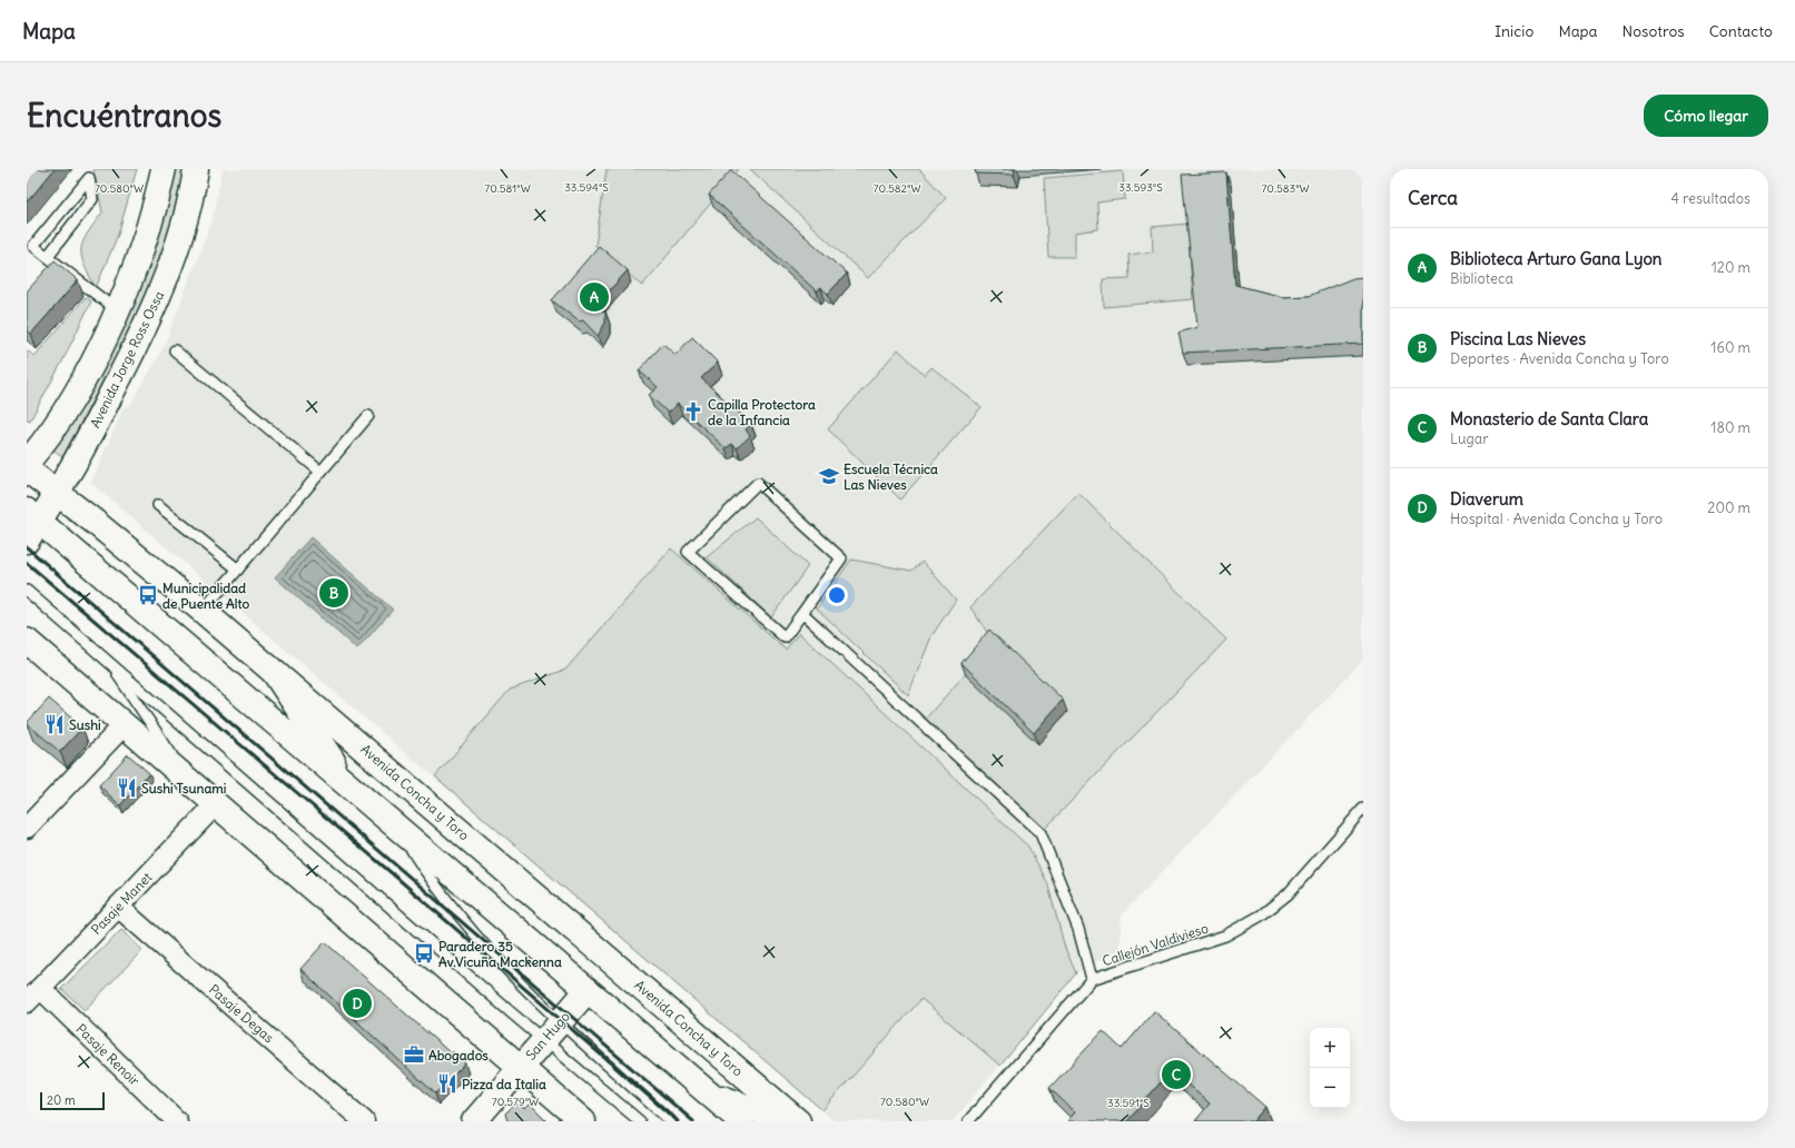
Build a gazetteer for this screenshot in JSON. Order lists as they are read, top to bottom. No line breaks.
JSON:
{"streets":{"street":["Avenida Jorge Ross Ossa","Avenida Concha y Toro","Pasaje Manet","Pasaje Degas","San Hugo","Pasaje Renoir"],"lane":["Callejón Valdivieso"]},"crossings":[["Avenida Jorge Ross Ossa","Avenida Concha y Toro"],["Pasaje Manet","Pasaje Degas"],["Pasaje Manet","Pasaje Renoir"]],"places":{"church":["Capilla Protectora de la Infancia"],"school or university":["Escuela Técnica Las Nieves"],"bus stop":["Municipalidad de Puente Alto","Paradero 35 Av.Vicuña Mackenna"],"restaurant":["Sushi","Sushi Tsunami","Pizza da Italia"],"office":["Abogados"]},"scale_bar":"20 m","page":{"header":"Mapa","nav":["Inicio","Mapa","Nosotros","Contacto"],"buttons":"Cómo llegar","title":"Encuéntranos","heading":["Cerca","4 resultados"],"list":[{"mark":"A","name":"Biblioteca Arturo Gana Lyon","note":"Biblioteca","value":"120 m"},{"mark":"B","name":"Piscina Las Nieves","note":"Deportes · Avenida Concha y Toro","value":"160 m"},{"mark":"C","name":"Monasterio de Santa Clara","note":"Lugar","value":"180 m"},{"mark":"D","name":"Diaverum","note":"Hospital · Avenida Concha y Toro","value":"200 m"}],"pins":["A","B","D","C"],"map_buttons":["+","−"],"scale":"20 m"},"coordinates":["33.594°S","33.593°S","70.581°W","70.583°W","70.580°W","70.582°W","70.579°W","33.591°S"]}
